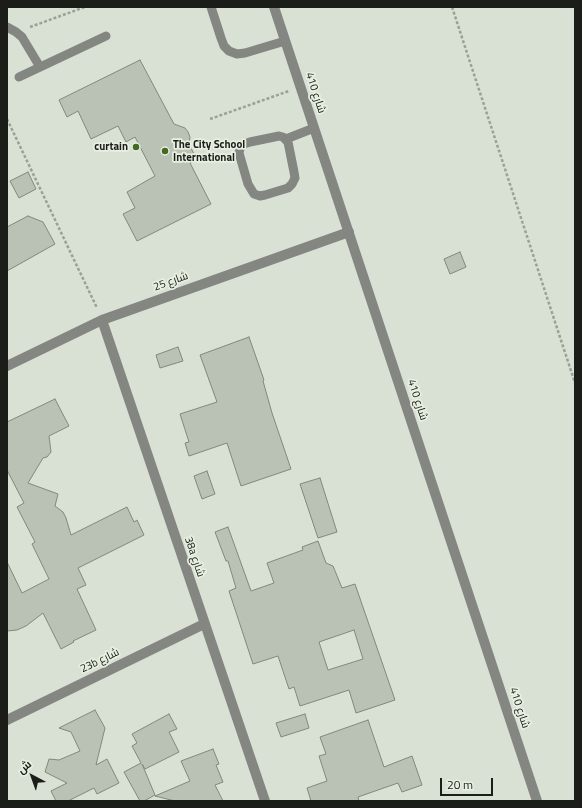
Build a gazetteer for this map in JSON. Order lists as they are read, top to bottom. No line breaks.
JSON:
{"streets":{"street":["شارع 410","شارع 25","38a شارع","23b شارع"]},"crossings":[["شارع 410","شارع 25"],["شارع 25","38a شارع"],["38a شارع","23b شارع"]],"places":["curtain","The City School International"],"scale_bar":"20 m","north":"top left"}
